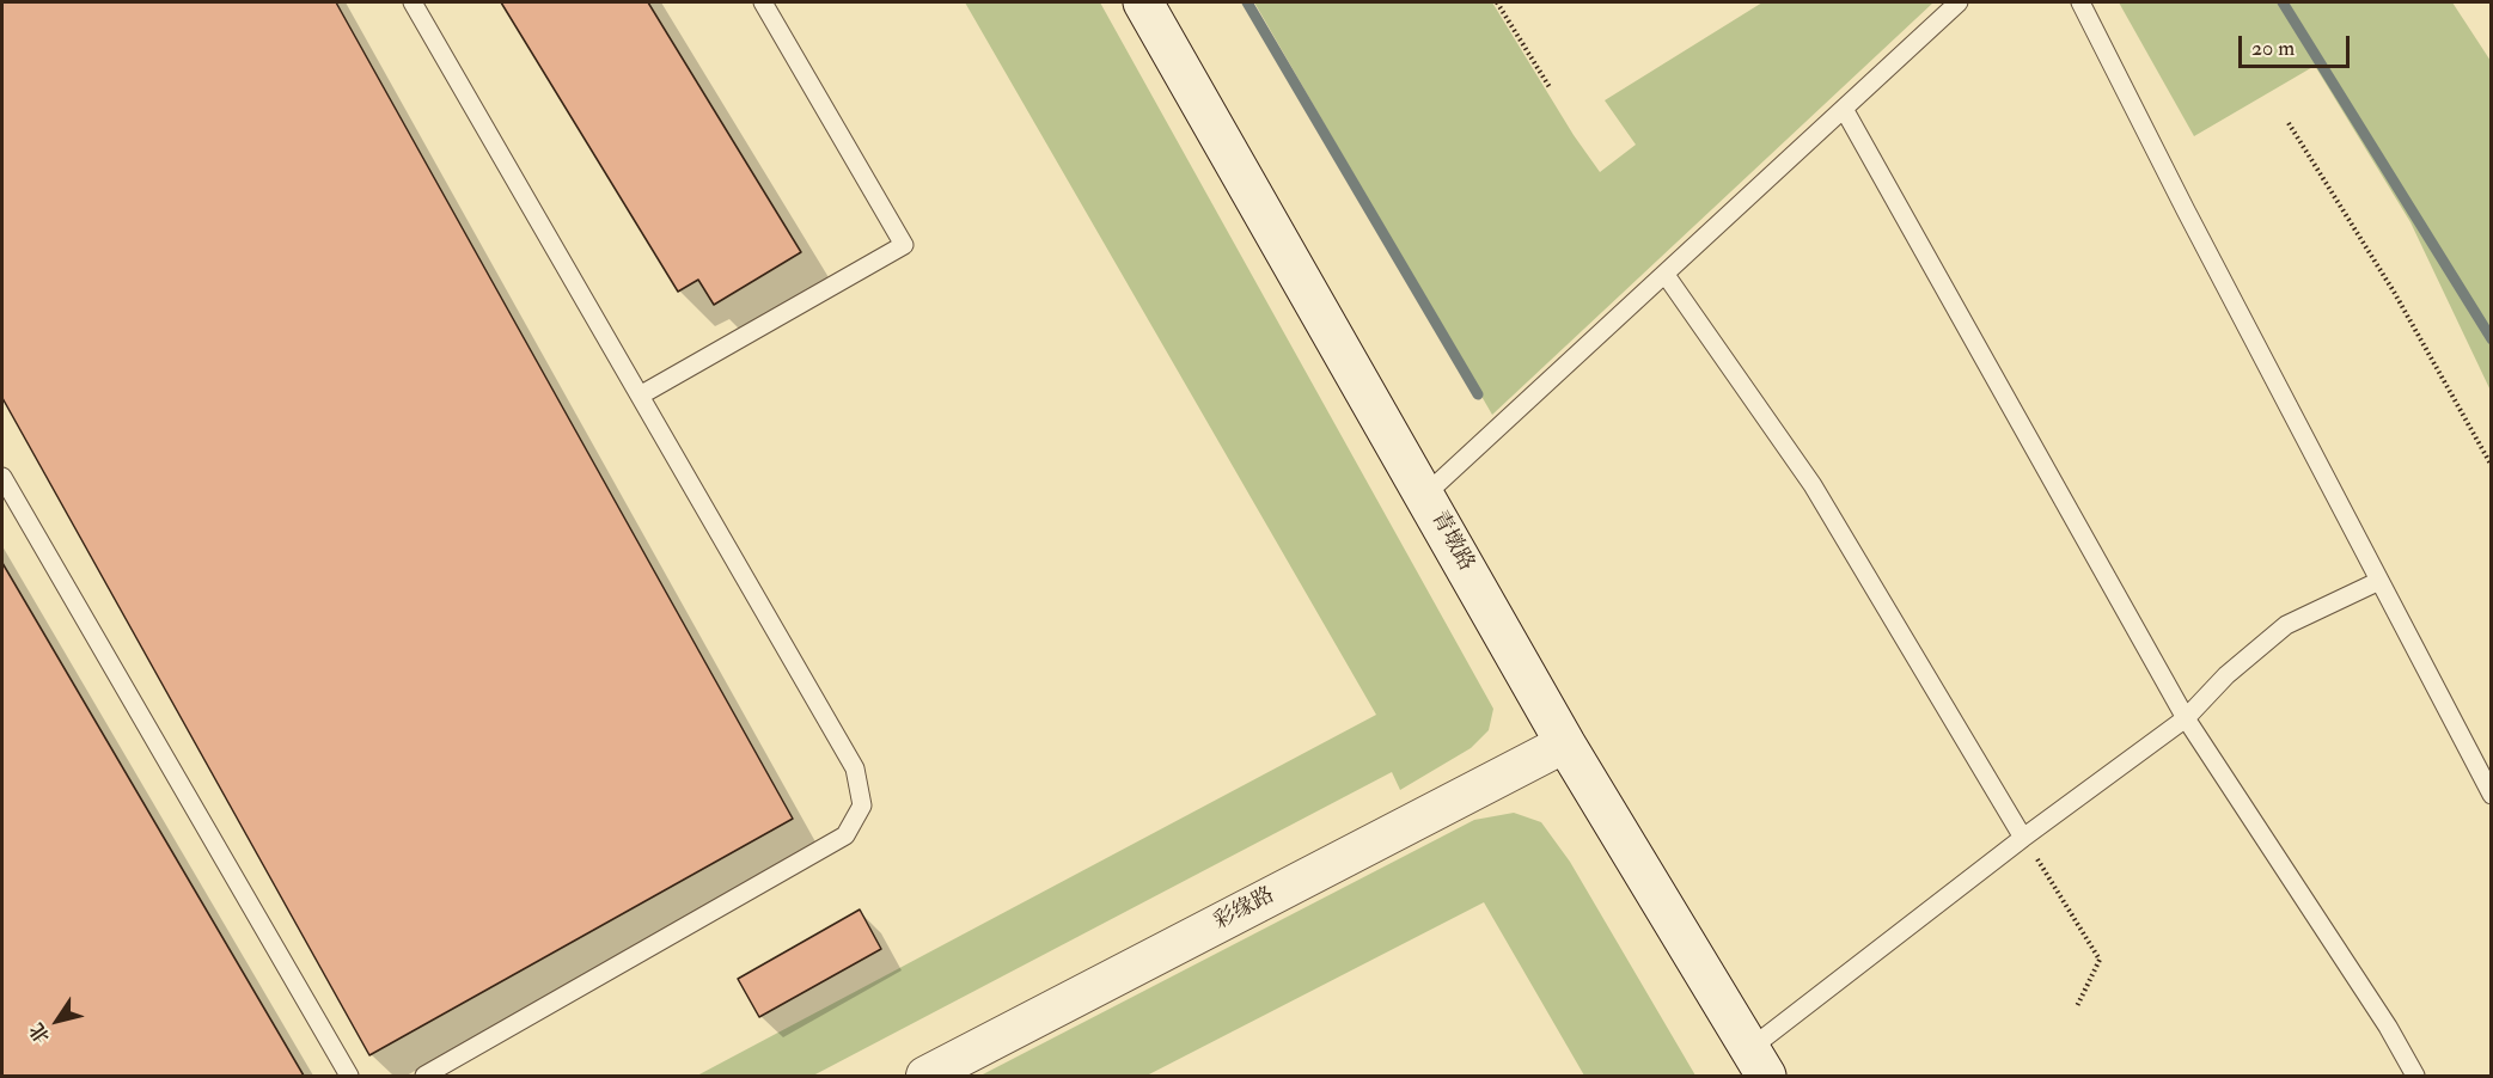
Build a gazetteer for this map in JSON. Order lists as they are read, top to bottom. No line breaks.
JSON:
{"streets":{"main road":["青墩路"],"street":["彩缘路"]},"crossings":[["青墩路","彩缘路"]],"scale_bar":"20 m","north":"bottom left"}
